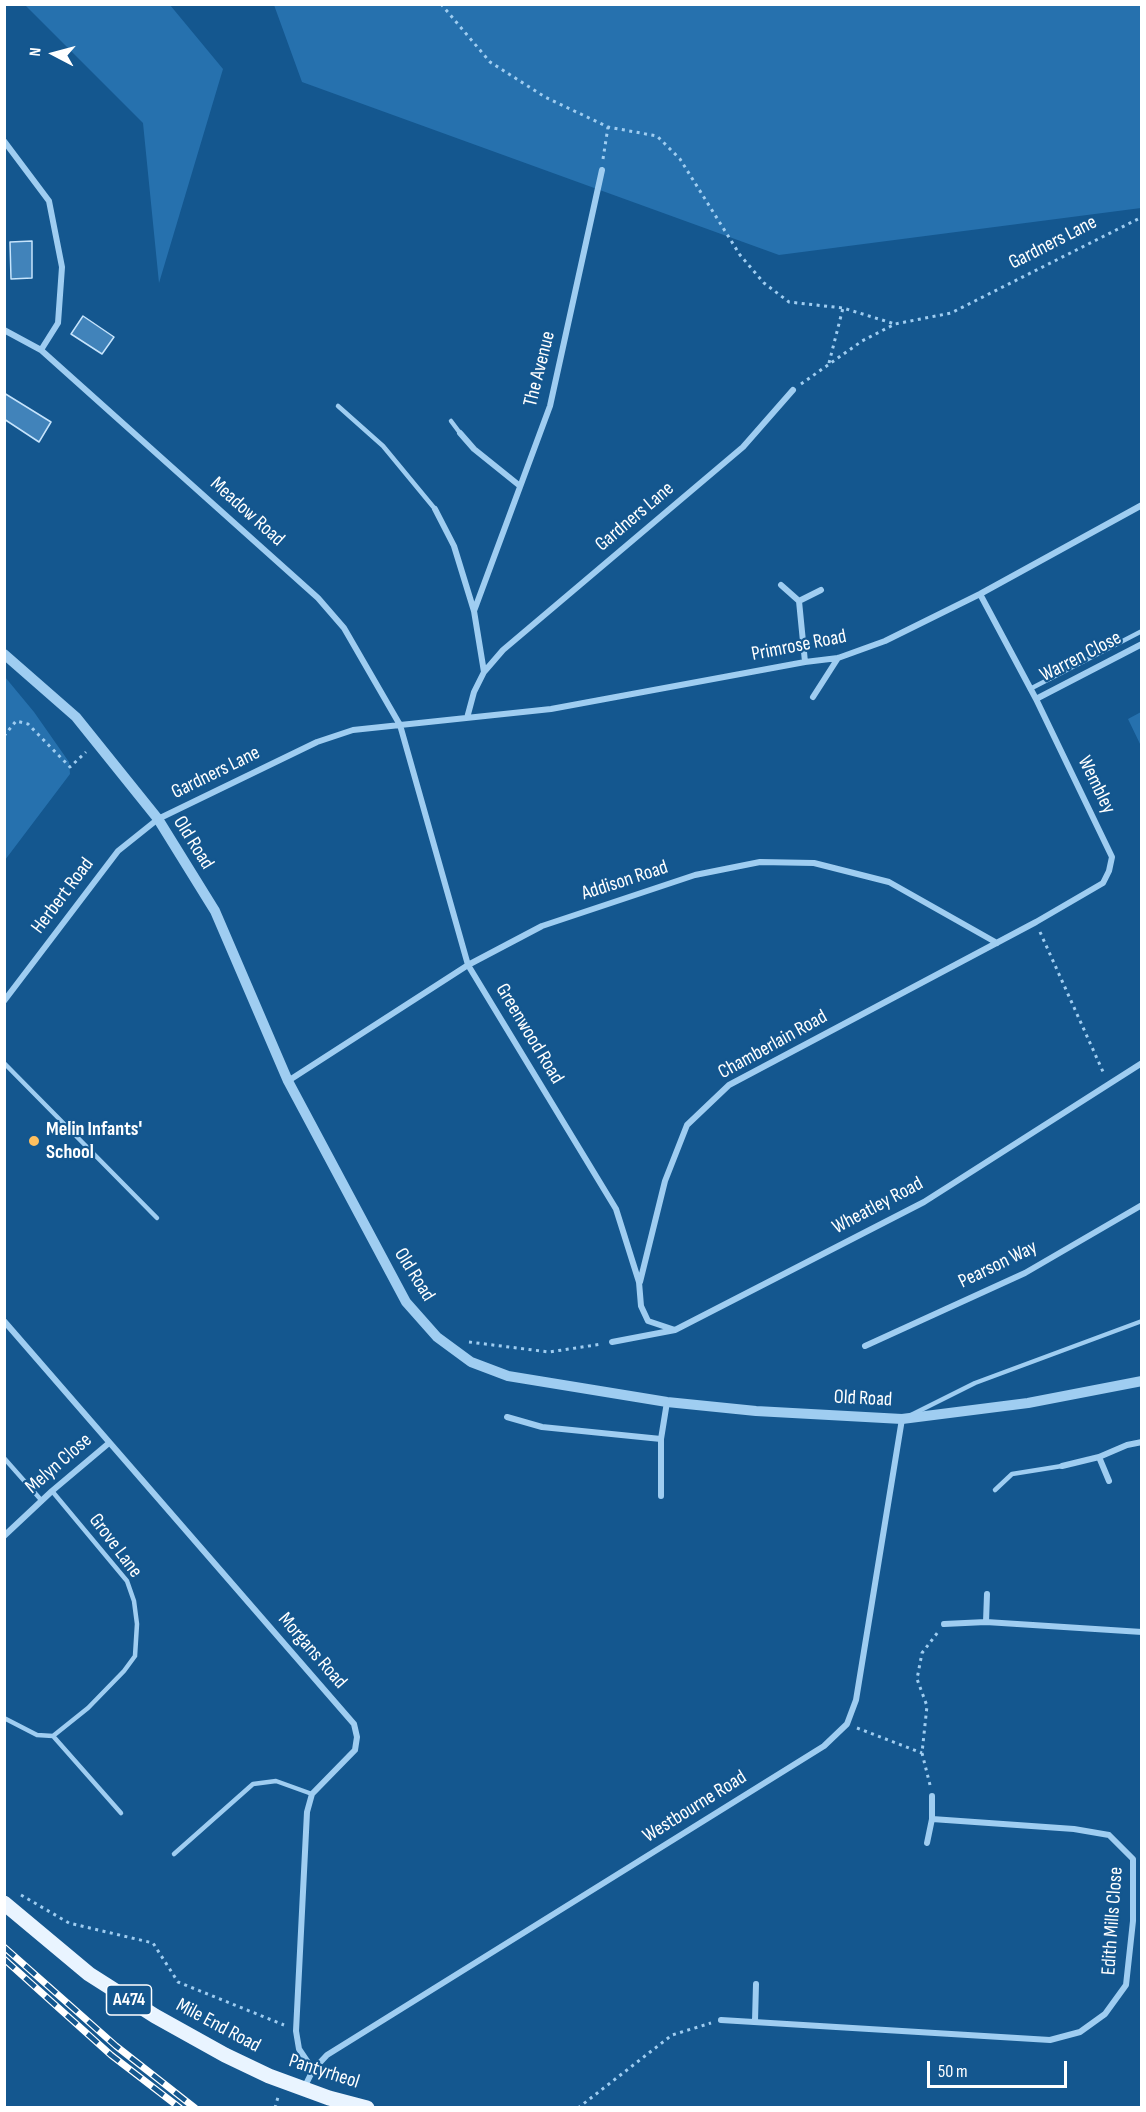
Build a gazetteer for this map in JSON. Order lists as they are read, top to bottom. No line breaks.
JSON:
{"streets":{"main road":["A474","Mile End Road","Pantyrheol"],"street":["Gardners Lane","The Avenue","Meadow Road","Primrose Road","Warren Close","Wembley","Old Road","Addison Road","Herbert Road","Greenwood Road","Chamberlain Road","Wheatley Road","Pearson Way","Melyn Close","Morgans Road","Westbourne Road","Edith Mills Close"],"lane":["Grove Lane"]},"crossings":[["Gardners Lane","Meadow Road"],["Gardners Lane","Primrose Road"],["Gardners Lane","Old Road"],["Gardners Lane","Herbert Road"],["Gardners Lane","Greenwood Road"],["Meadow Road","Greenwood Road"],["Primrose Road","Wembley"],["Warren Close","Wembley"],["Wembley","Addison Road"],["Wembley","Chamberlain Road"],["Old Road","Addison Road"],["Old Road","Herbert Road"],["Old Road","Westbourne Road"],["Addison Road","Greenwood Road"],["Addison Road","Chamberlain Road"],["Greenwood Road","Chamberlain Road"],["Greenwood Road","Wheatley Road"],["Melyn Close","Grove Lane"],["Melyn Close","Morgans Road"],["Westbourne Road","Pantyrheol"],["Mile End Road","Pantyrheol"]],"places":["Melin Infants' School"],"scale_bar":"50 m","north":"left"}
